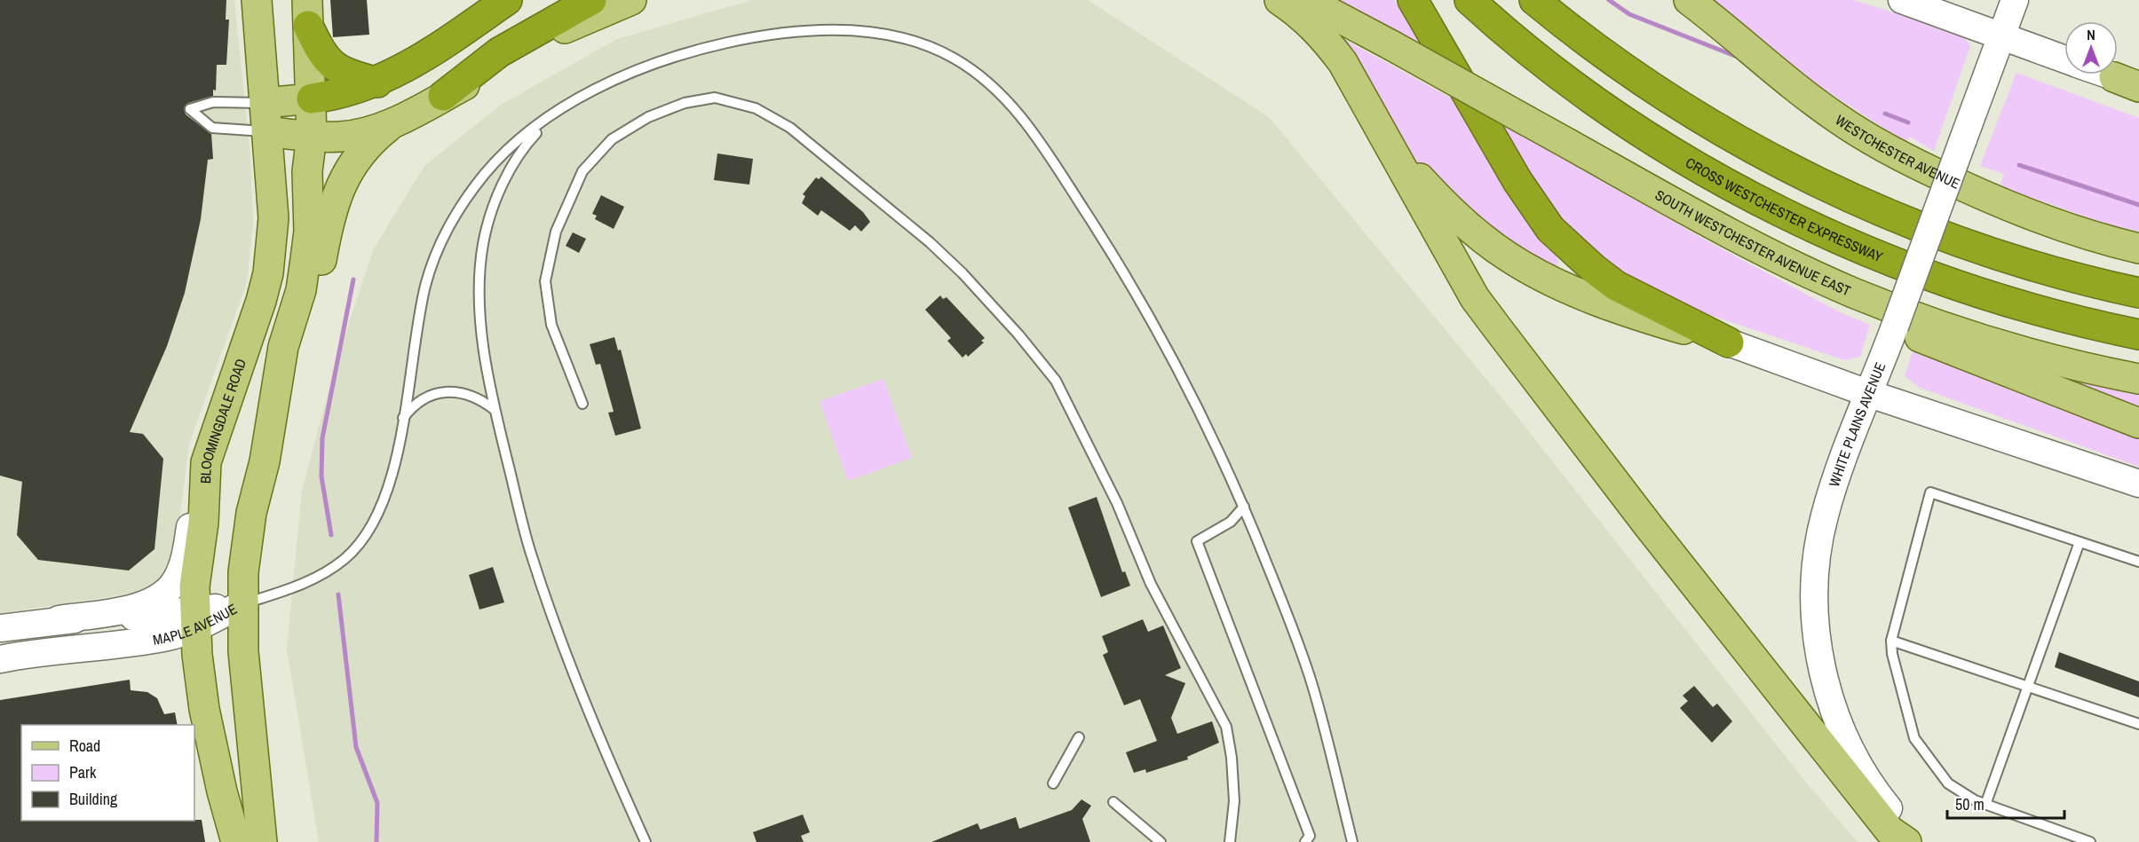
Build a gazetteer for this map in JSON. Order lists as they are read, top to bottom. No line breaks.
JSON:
{"streets":{"highway":["CROSS WESTCHESTER EXPRESSWAY"],"main road":["WESTCHESTER AVENUE","SOUTH WESTCHESTER AVENUE EAST","BLOOMINGDALE ROAD","WHITE PLAINS AVENUE","MAPLE AVENUE"]},"crossings":[["BLOOMINGDALE ROAD","MAPLE AVENUE"]],"legend":["Road","Park","Building"],"scale_bar":"50 m","north":"top"}
